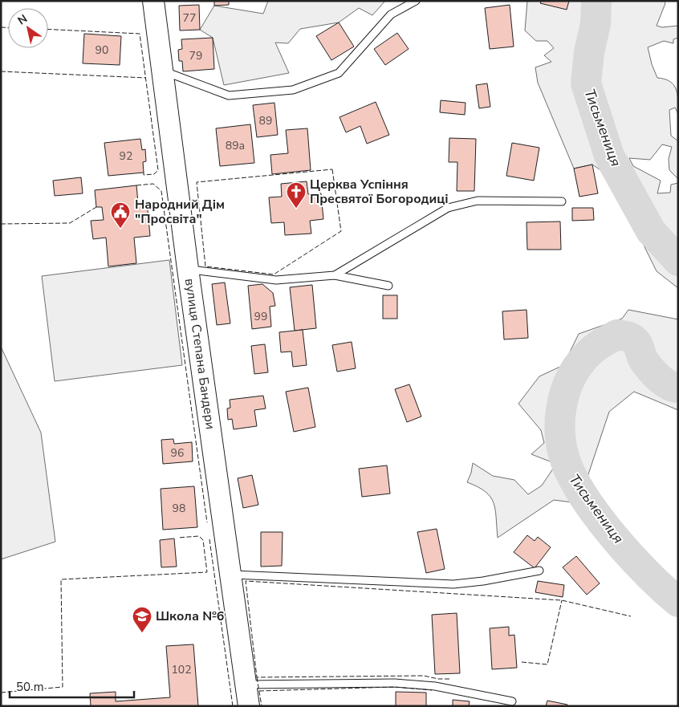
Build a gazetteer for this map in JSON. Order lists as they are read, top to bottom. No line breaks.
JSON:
{"streets":{"main road":["вулиця Степана Бандери"]},"water":["Тисьмениця"],"places":{"church":["Церква Успіння Пресвятої Богородиці"],"public building":["Народний Дім \"Просвіта\""],"school or university":["Школа №6"]},"house_numbers":["77","90","79","89","89а","92","99","96","98","102"],"scale_bar":"50 m","north":"top left"}
